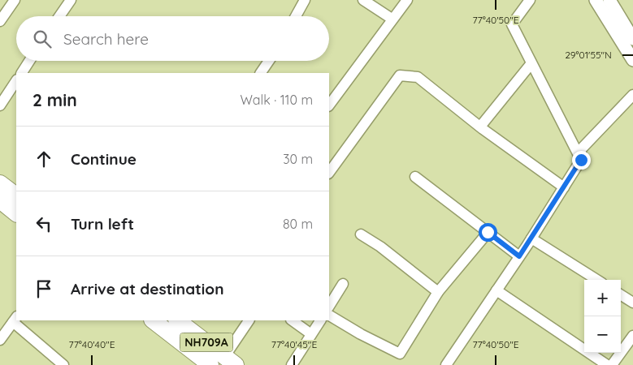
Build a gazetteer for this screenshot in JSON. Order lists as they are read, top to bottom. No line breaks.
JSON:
{"streets":{"highway":["NH709A"]},"page":{"search":"Search here","heading":["2 min","Walk · 110 m"],"list":[["Continue","30 m"],["Turn left","80 m"],"Arrive at destination"],"map_buttons":["+","−"]},"coordinates":["77°40'50\"E","29°01'55\"N","77°40'40\"E","77°40'45\"E"]}
